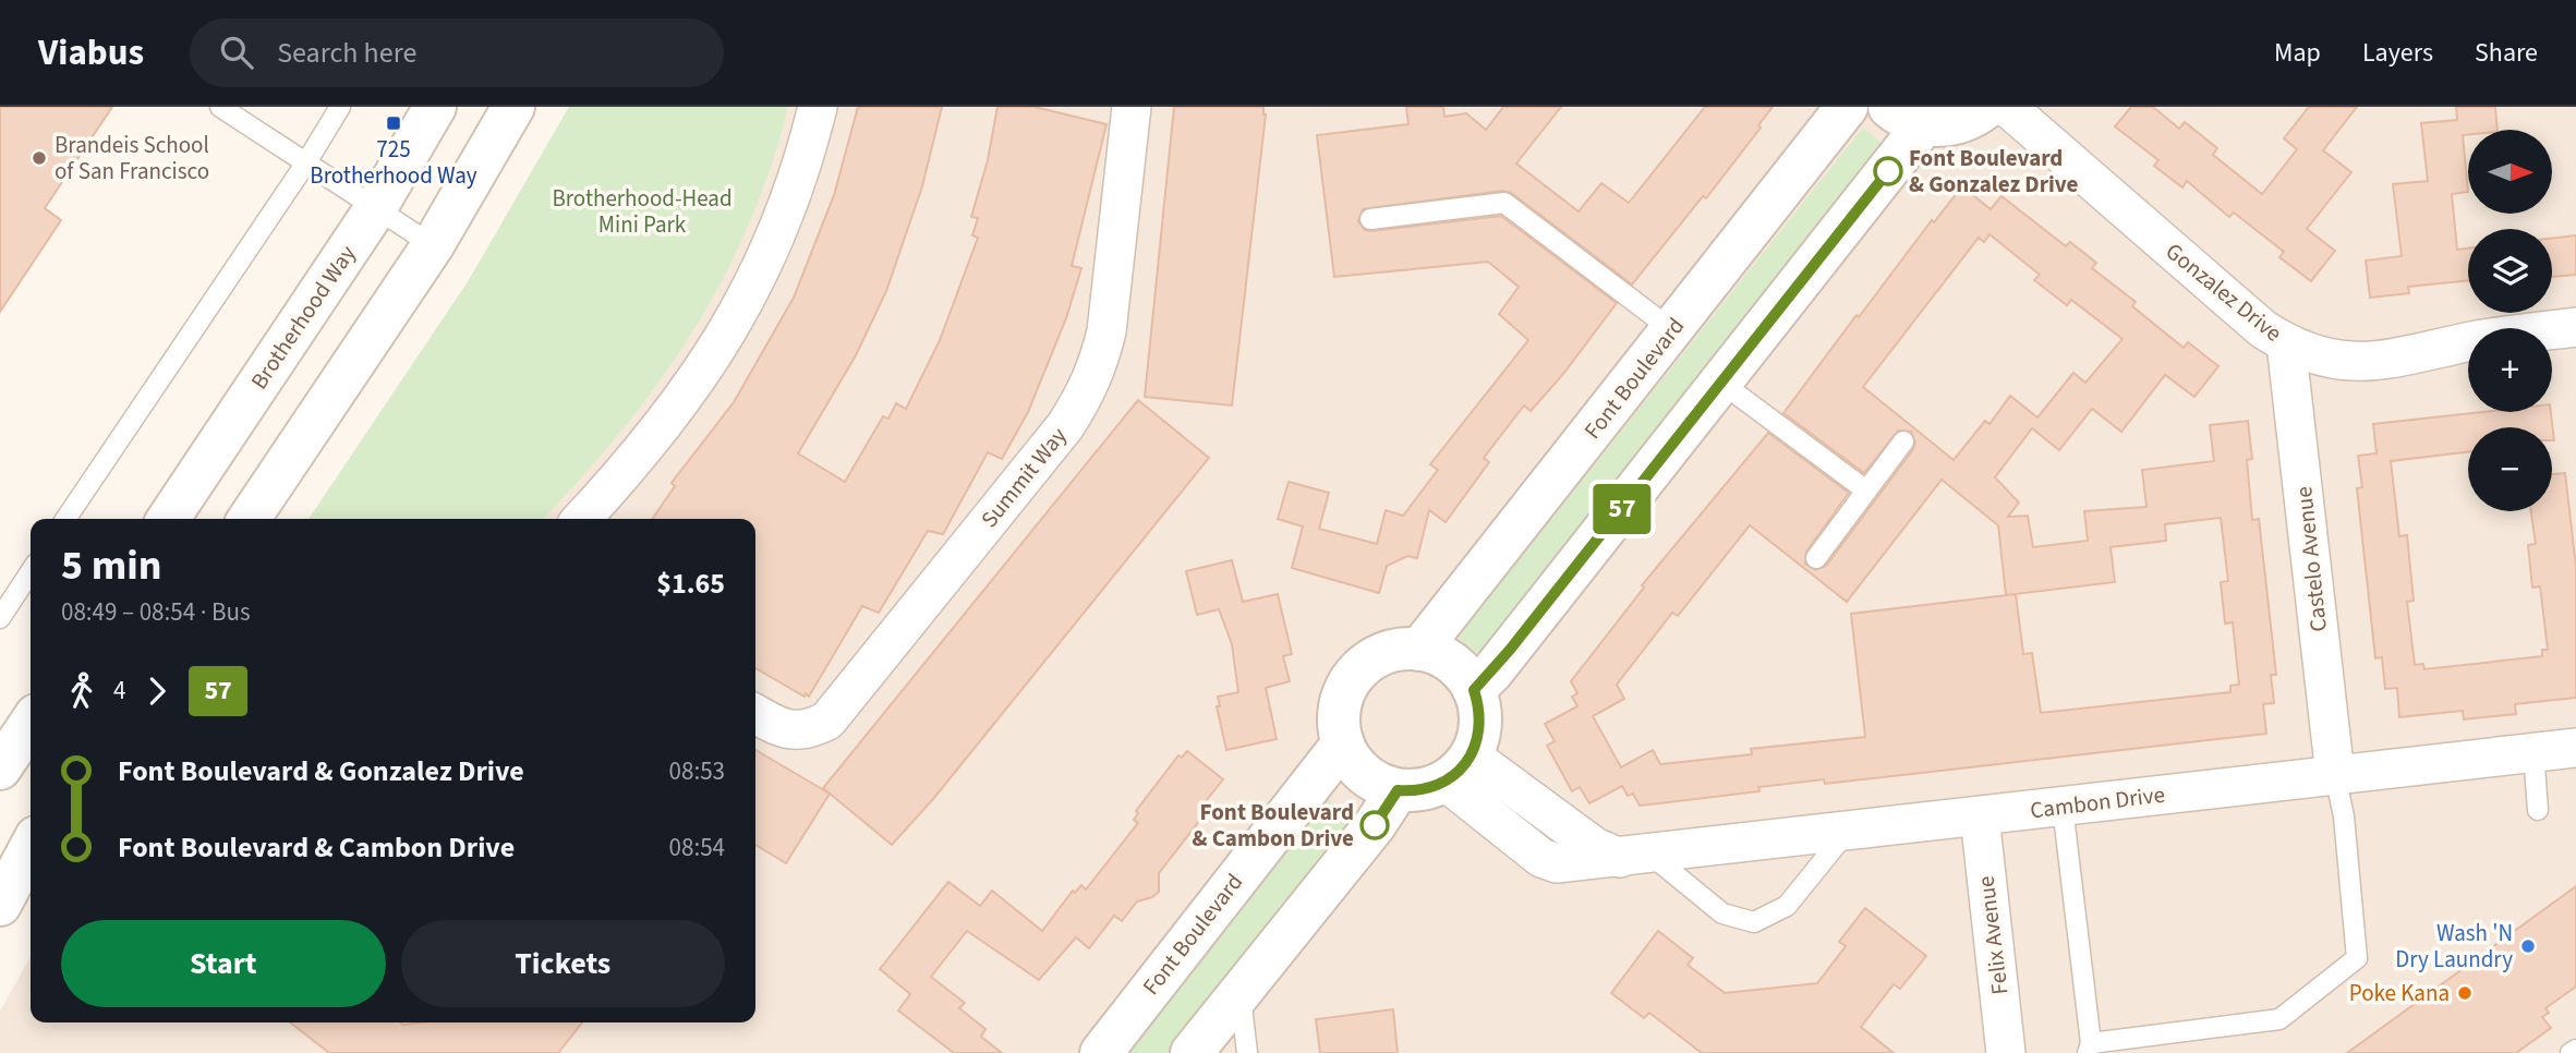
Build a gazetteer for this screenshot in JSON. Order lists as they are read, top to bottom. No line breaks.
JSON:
{"streets":{"street":["Gonzalez Drive","Brotherhood Way","Font Boulevard","Summit Way","Castelo Avenue","Cambon Drive","Felix Avenue"]},"crossings":[["Gonzalez Drive","Castelo Avenue"],["Font Boulevard","Cambon Drive"],["Castelo Avenue","Cambon Drive"],["Cambon Drive","Felix Avenue"]],"parks":["Brotherhood-Head Mini Park"],"places":{"transit":["725 Brotherhood Way"],"other":["Brandeis School of San Francisco","Font Boulevard & Gonzalez Drive","Font Boulevard & Cambon Drive","Wash 'N Dry Laundry","Poke Kana"]},"lines":["bus line 57"],"north":"right","page":{"header":"Viabus","search":"Search here","nav":["Map","Layers","Share"],"on_map":"57","map_buttons":["+","−"],"heading":["5 min","08:49 – 08:54 · Bus","$1.65"],"legs":["4","57"],"list":[{"name":"Font Boulevard & Gonzalez Drive","value":"08:53"},{"name":"Font Boulevard & Cambon Drive","value":"08:54"}],"buttons":["Start","Tickets"]}}
